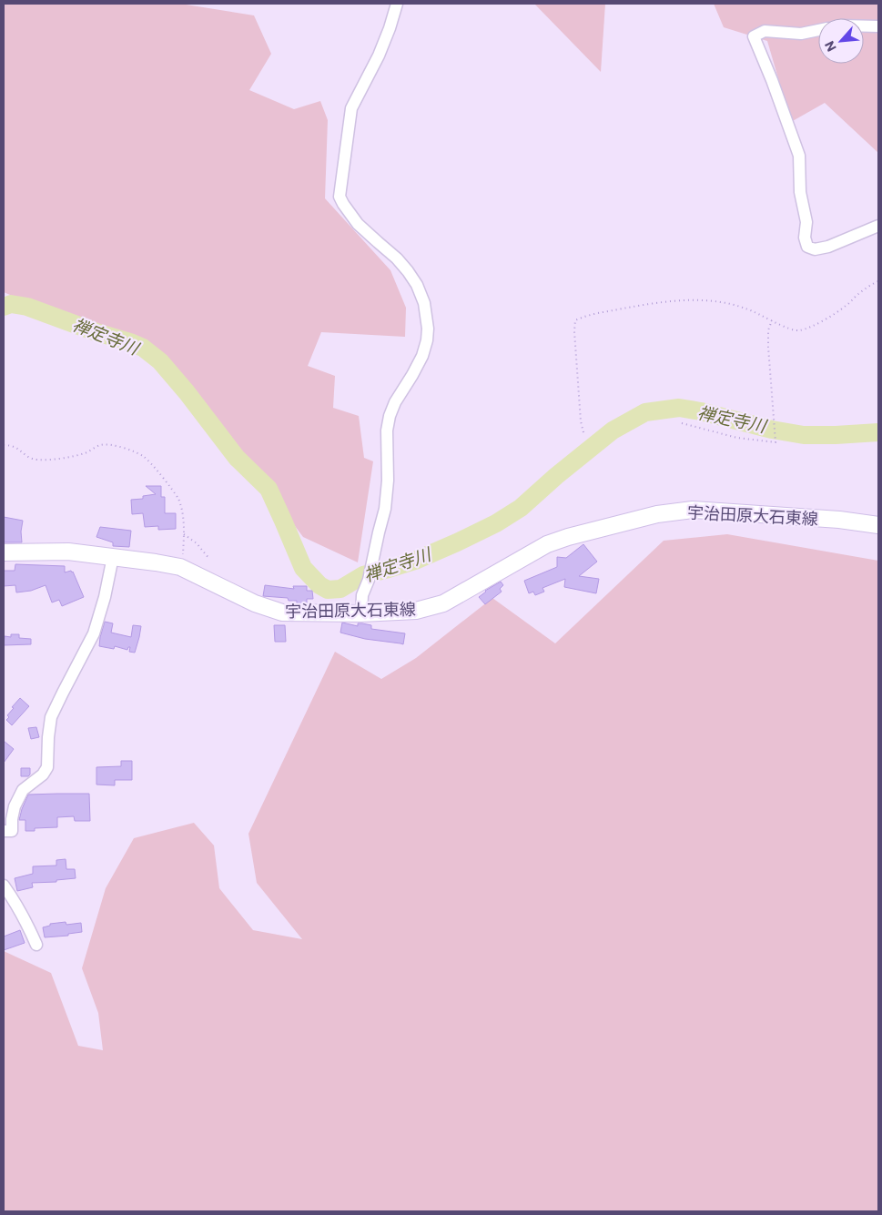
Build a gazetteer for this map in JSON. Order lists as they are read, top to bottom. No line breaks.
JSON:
{"streets":{"main road":["宇治田原大石東線"]},"water":["禅定寺川"],"north":"bottom left"}
